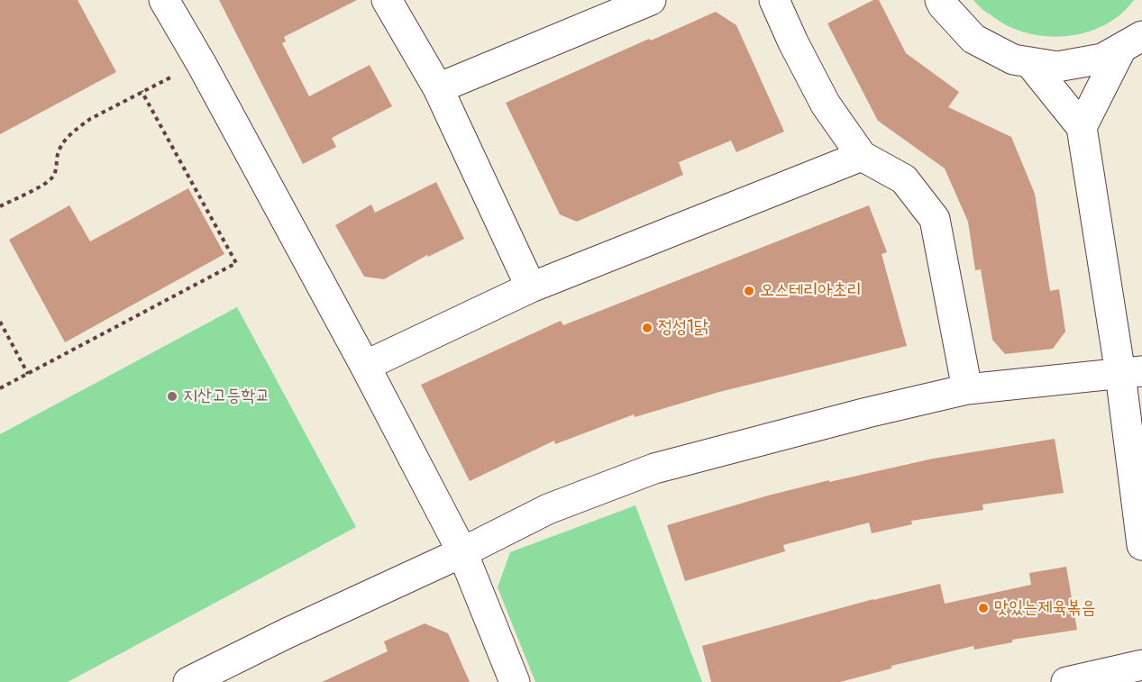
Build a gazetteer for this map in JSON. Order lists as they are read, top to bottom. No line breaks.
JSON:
{"places":["오스테리아초리","정성1닭","지산고등학교","맛있는제육볶음"]}
